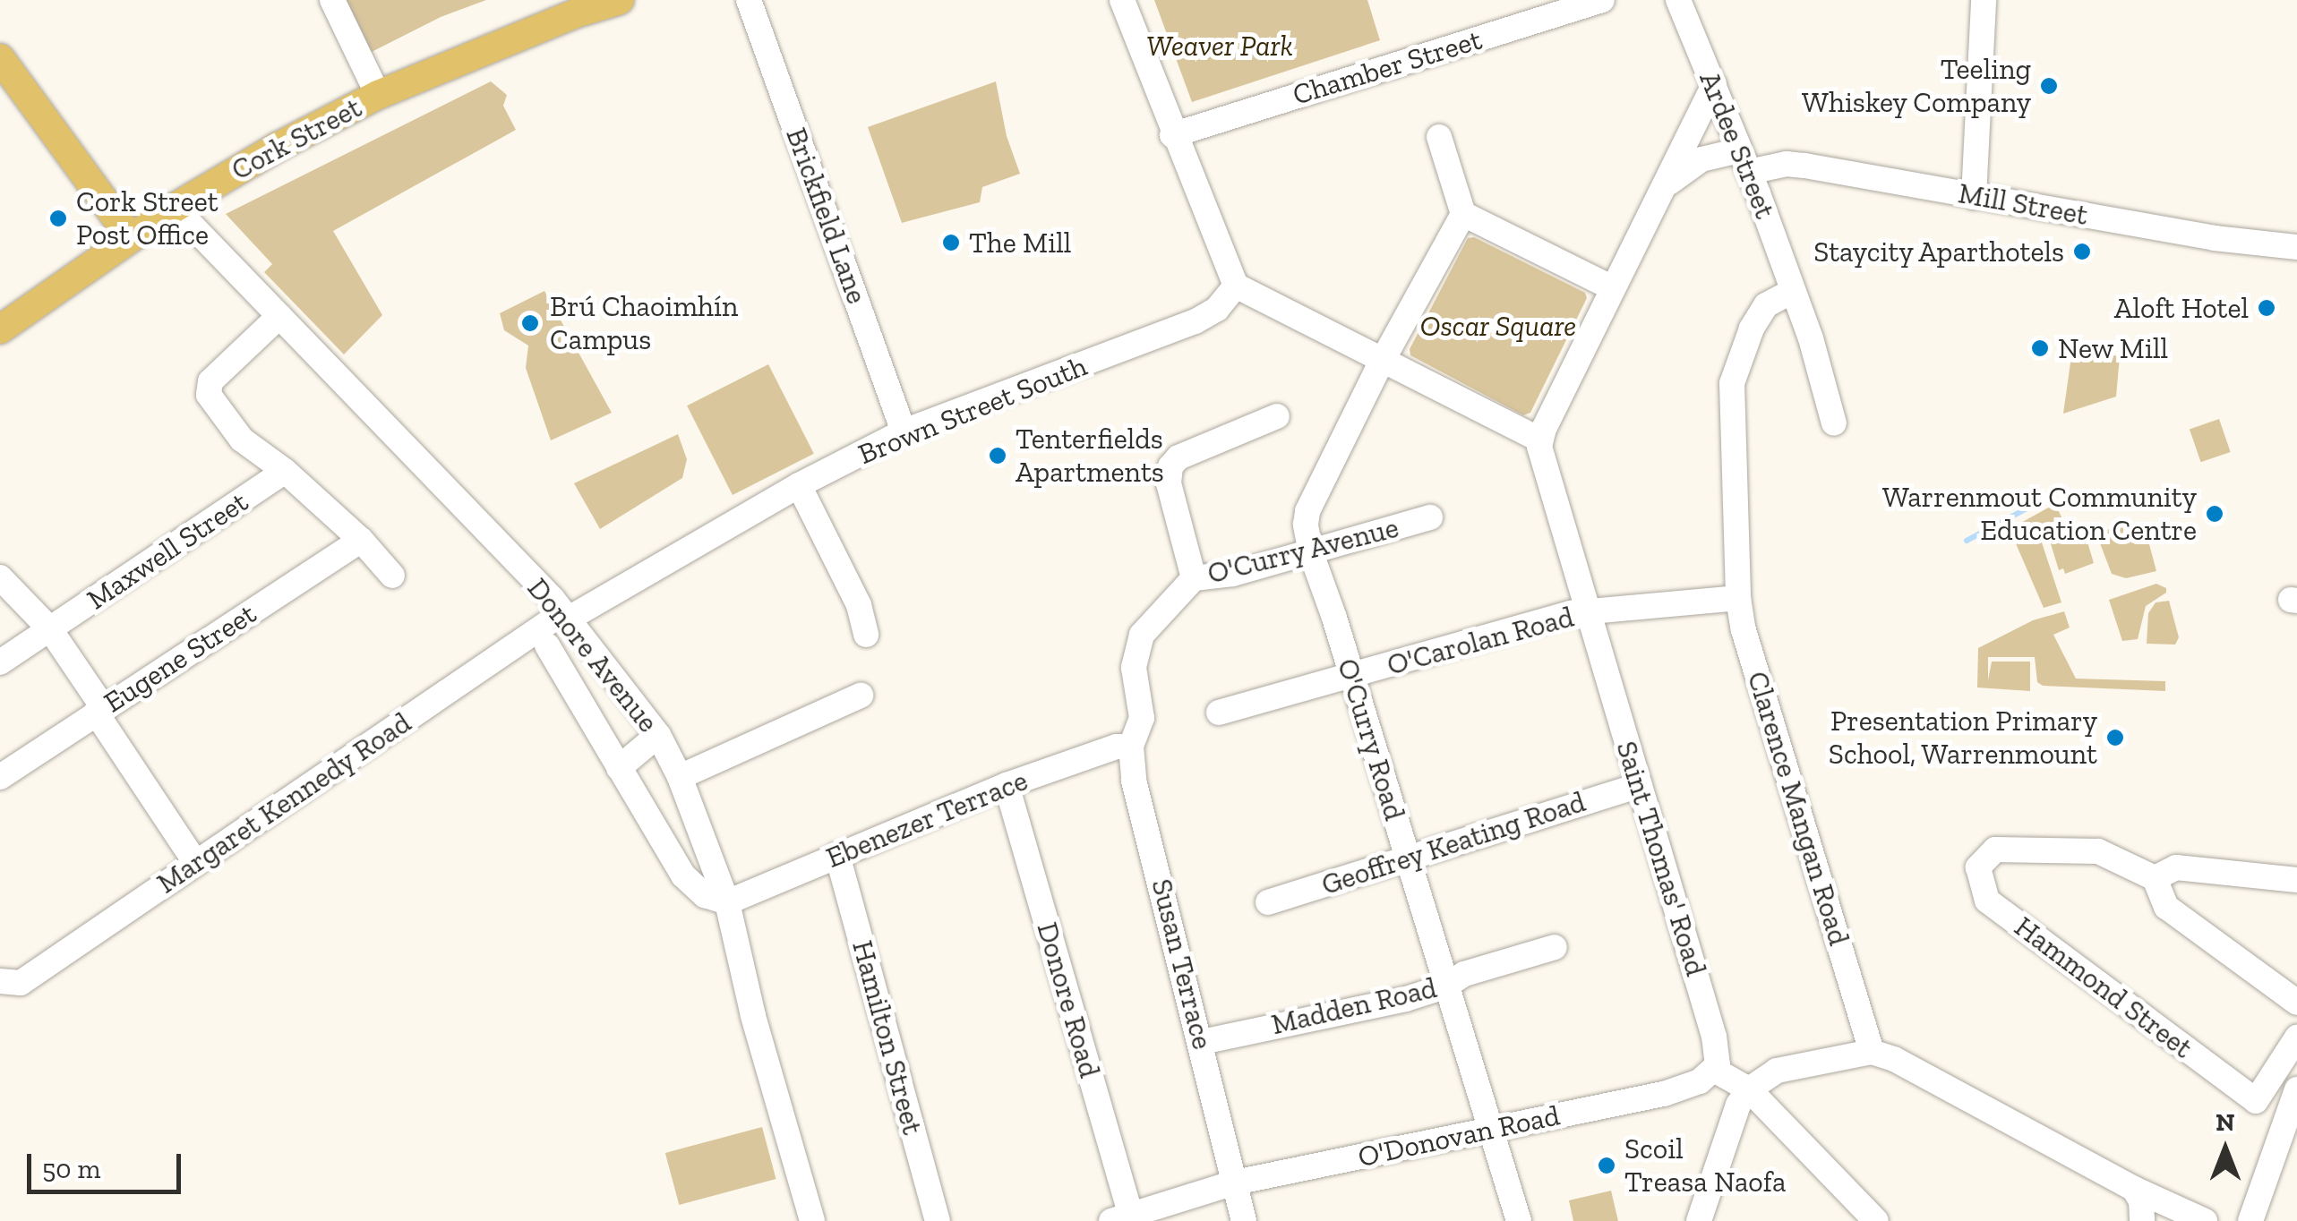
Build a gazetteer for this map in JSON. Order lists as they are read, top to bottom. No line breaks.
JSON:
{"streets":{"main road":["Cork Street"],"street":["Chamber Street","Ardee Street","Mill Street","Brickfield Lane","Brown Street South","Maxwell Street","O'Curry Avenue","O'Carolan Road","Donore Avenue","Eugene Street","O'Curry Road","Margaret Kennedy Road","Clarence Mangan Road","Ebenezer Terrace","Geoffrey Keating Road","Saint Thomas' Road","Susan Terrace","Hammond Street","Donore Road","Madden Road","Hamilton Street","O'Donovan Road"]},"crossings":[["Cork Street","Donore Avenue"],["Ardee Street","Mill Street"],["Ardee Street","Clarence Mangan Road"],["Brickfield Lane","Brown Street South"],["Brown Street South","Donore Avenue"],["Brown Street South","Margaret Kennedy Road"],["O'Curry Avenue","O'Curry Road"],["O'Curry Avenue","Susan Terrace"],["O'Carolan Road","O'Curry Road"],["O'Carolan Road","Saint Thomas' Road"],["Donore Avenue","Margaret Kennedy Road"],["Donore Avenue","Ebenezer Terrace"],["O'Curry Road","Geoffrey Keating Road"],["O'Curry Road","Madden Road"],["O'Curry Road","O'Donovan Road"],["Ebenezer Terrace","Susan Terrace"],["Ebenezer Terrace","Donore Road"],["Ebenezer Terrace","Hamilton Street"],["Geoffrey Keating Road","Saint Thomas' Road"],["Saint Thomas' Road","O'Donovan Road"],["Susan Terrace","Madden Road"],["Susan Terrace","O'Donovan Road"],["Donore Road","O'Donovan Road"]],"parks":["Weaver Park","Oscar Square"],"places":["Teeling Whiskey Company","Cork Street Post Office","The Mill","Staycity Aparthotels","Aloft Hotel","Brú Chaoimhín Campus","New Mill","Tenterfields Apartments","Warrenmout Community Education Centre","Presentation Primary School, Warrenmount","Scoil Treasa Naofa"],"scale_bar":"50 m","north":"top"}
